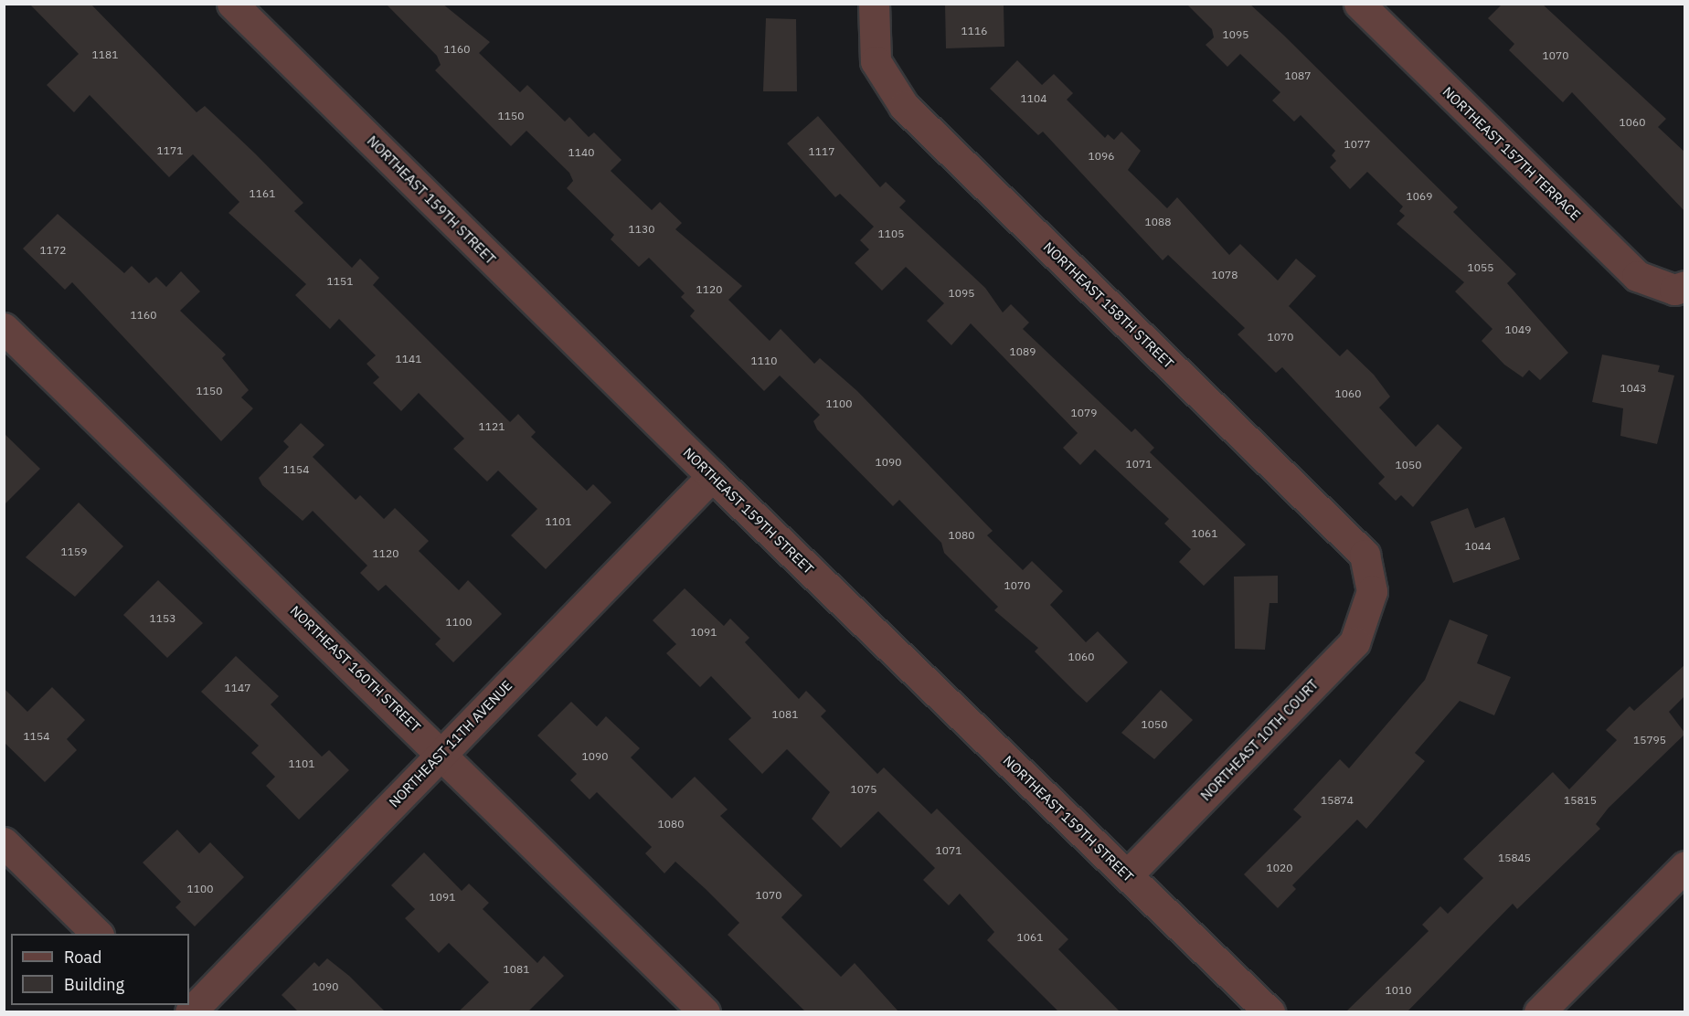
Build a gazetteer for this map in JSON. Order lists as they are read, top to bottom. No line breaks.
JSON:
{"streets":{"street":["NORTHEAST 157TH TERRACE","NORTHEAST 159TH STREET","NORTHEAST 158TH STREET","NORTHEAST 160TH STREET","NORTHEAST 10TH COURT","NORTHEAST 11TH AVENUE"]},"crossings":[["NORTHEAST 159TH STREET","NORTHEAST 10TH COURT"],["NORTHEAST 159TH STREET","NORTHEAST 11TH AVENUE"],["NORTHEAST 158TH STREET","NORTHEAST 10TH COURT"],["NORTHEAST 160TH STREET","NORTHEAST 11TH AVENUE"]],"house_numbers":["1116","1095","1160","1181","1070","1087","1104","1150","1060","1077","1171","1117","1140","1096","1161","1069","1088","1130","1105","1172","1055","1078","1151","1120","1095","1160","1049","1070","1089","1141","1110","1043","1150","1060","1100","1079","1121","1090","1071","1050","1154","1101","1061","1080","1044","1159","1120","1070","1153","1100","1091","1060","1147","1081","1050","1154","15795","1090","1101","1075","15874","15815","1080","1071","15845","1020","1100","1070","1091","1061","1081","1090","1010"],"legend":["Road","Building"]}
